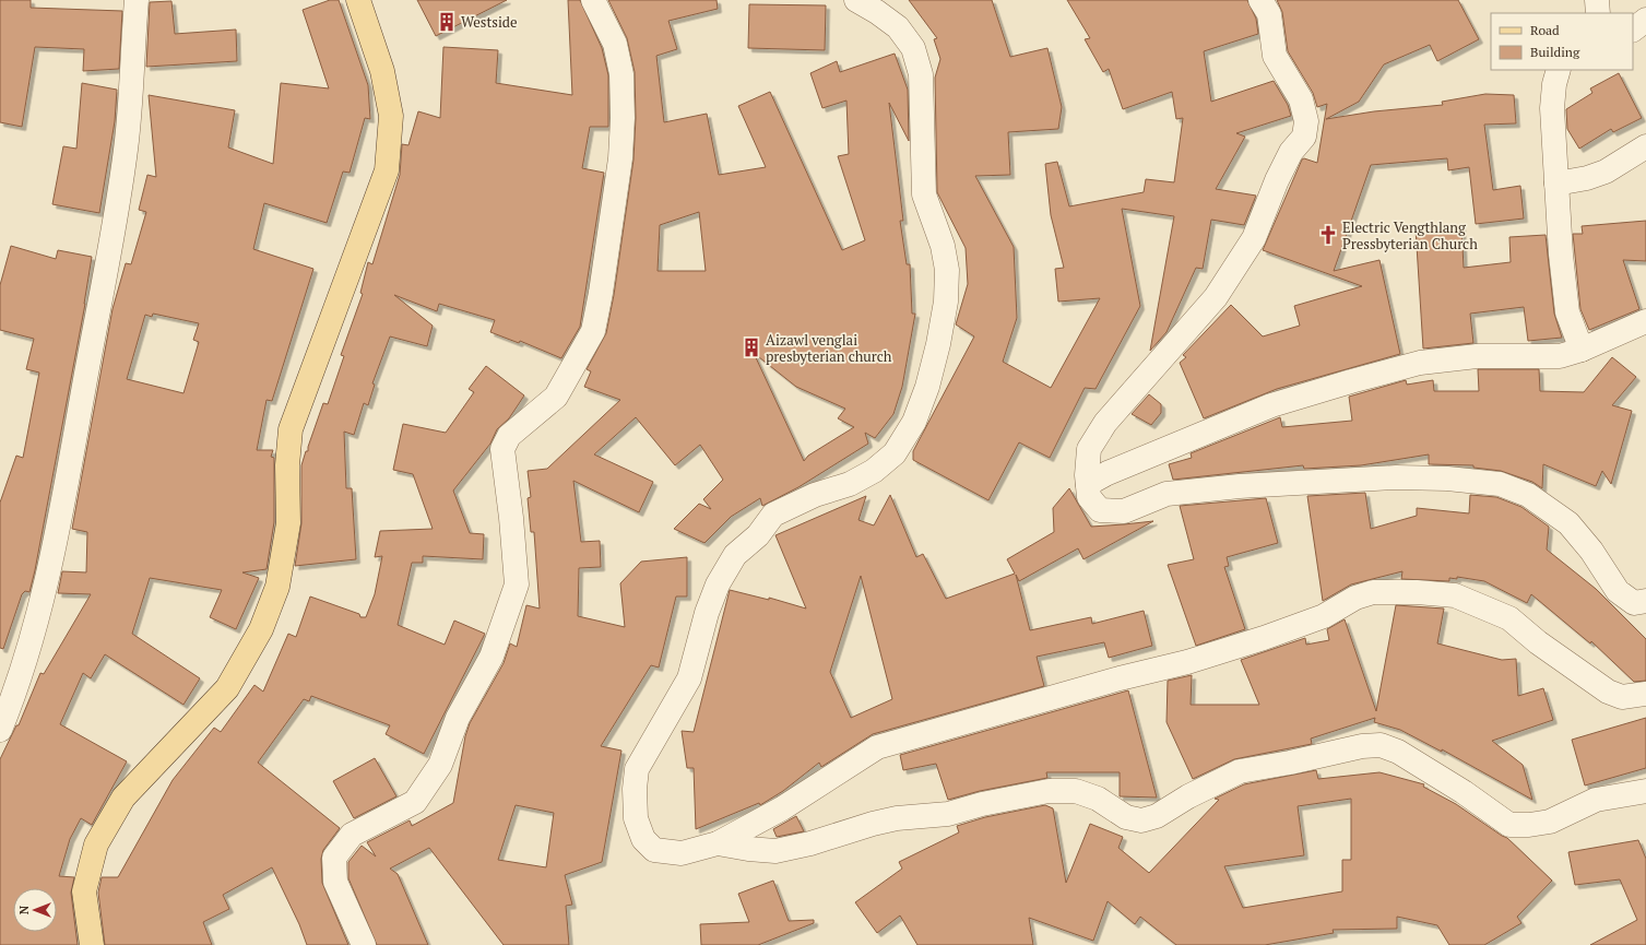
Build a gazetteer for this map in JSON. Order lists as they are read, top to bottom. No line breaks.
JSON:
{"places":{"building":["Westside","Aizawl venglai presbyterian church"],"church":["Electric Vengthlang Pressbyterian Church"]},"legend":["Road","Building"],"north":"left"}
